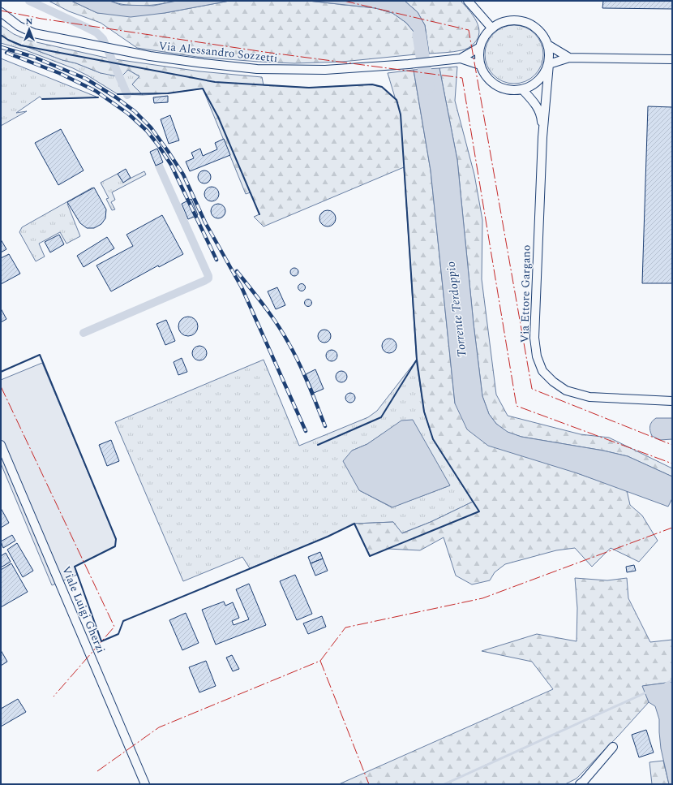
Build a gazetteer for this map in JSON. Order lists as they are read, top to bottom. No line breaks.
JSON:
{"streets":{"street":["Via Alessandro Sozzetti","Via Ettore Gargano","Viale Luigi Gherzi"]},"crossings":[["Via Alessandro Sozzetti","Via Ettore Gargano"]],"water":["Torrente Terdoppio"],"north":"top"}
